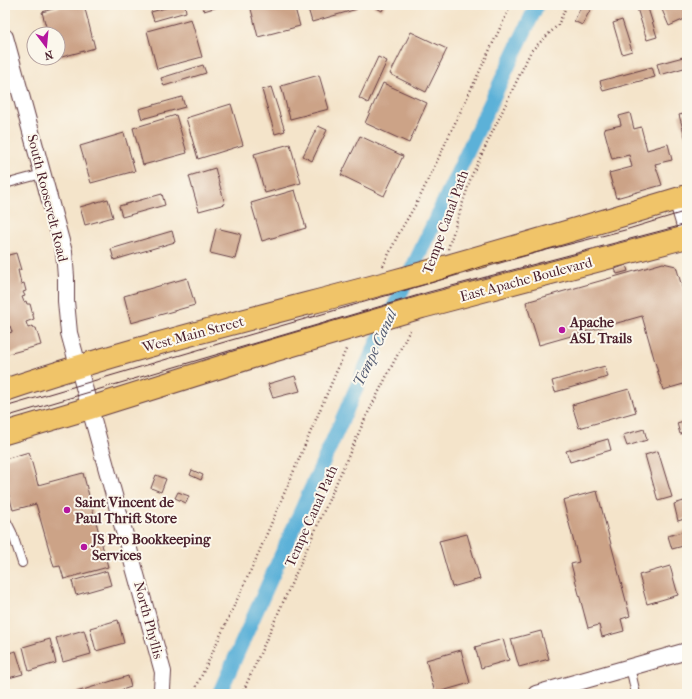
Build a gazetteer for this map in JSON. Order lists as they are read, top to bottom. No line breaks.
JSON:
{"streets":{"main road":["East Apache Boulevard","West Main Street"],"street":["South Roosevelt Road","North Phyllis"],"path":["Tempe Canal Path"]},"crossings":[["South Roosevelt Road","West Main Street"],["South Roosevelt Road","North Phyllis"],["Tempe Canal Path","East Apache Boulevard"],["Tempe Canal Path","West Main Street"],["West Main Street","North Phyllis"]],"water":["Tempe Canal"],"places":["Apache ASL Trails","Saint Vincent de Paul Thrift Store","JS Pro Bookkeeping Services"],"north":"bottom"}
